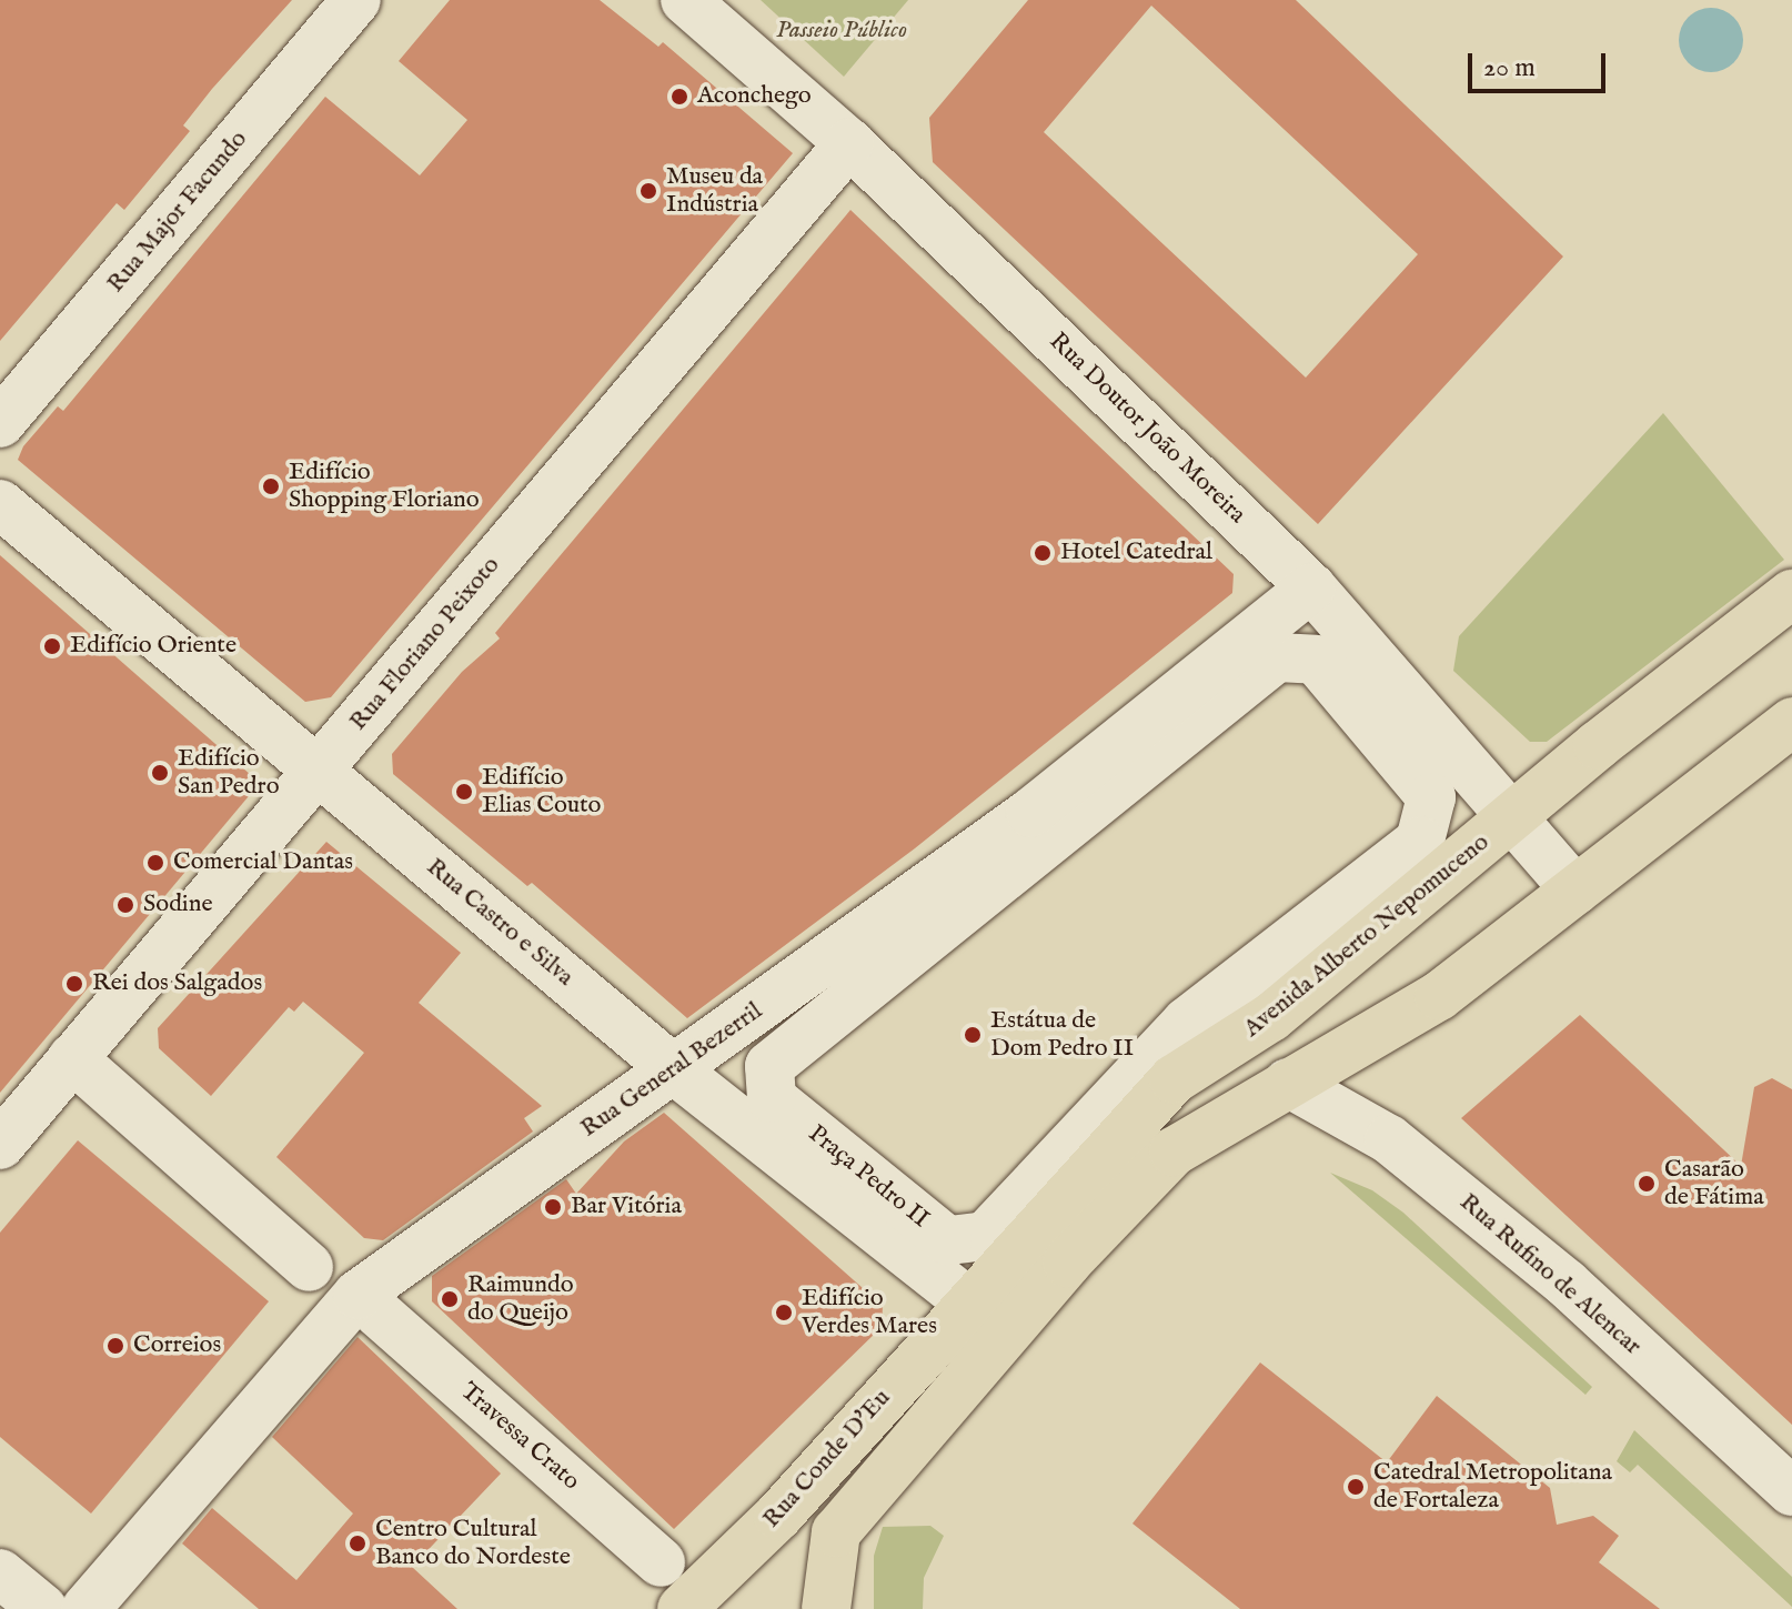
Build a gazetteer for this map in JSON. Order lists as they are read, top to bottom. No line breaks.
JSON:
{"streets":{"main road":["Avenida Alberto Nepomuceno","Rua Conde D'Eu"],"street":["Rua Major Facundo","Rua Doutor João Moreira","Rua Floriano Peixoto","Rua Castro e Silva","Rua General Bezerril","Praça Pedro II","Rua Rufino de Alencar","Travessa Crato"]},"crossings":[["Rua Doutor João Moreira","Rua Floriano Peixoto"],["Rua Doutor João Moreira","Avenida Alberto Nepomuceno"],["Rua Doutor João Moreira","Rua General Bezerril"],["Rua Floriano Peixoto","Rua Castro e Silva"],["Rua Castro e Silva","Avenida Alberto Nepomuceno"],["Rua Castro e Silva","Rua General Bezerril"],["Rua Castro e Silva","Rua Conde D'Eu"],["Avenida Alberto Nepomuceno","Rua Conde D'Eu"]],"parks":["Passeio Público"],"places":["Aconchego","Museu da Indústria","Edifício Shopping Floriano","Hotel Catedral","Edifício Oriente","Edifício San Pedro","Edifício Elias Couto","Comercial Dantas","Sodine","Rei dos Salgados","Estátua de Dom Pedro II","Casarão de Fátima","Bar Vitória","Raimundo do Queijo","Edifício Verdes Mares","Correios","Catedral Metropolitana de Fortaleza","Centro Cultural Banco do Nordeste"],"scale_bar":"20 m"}
